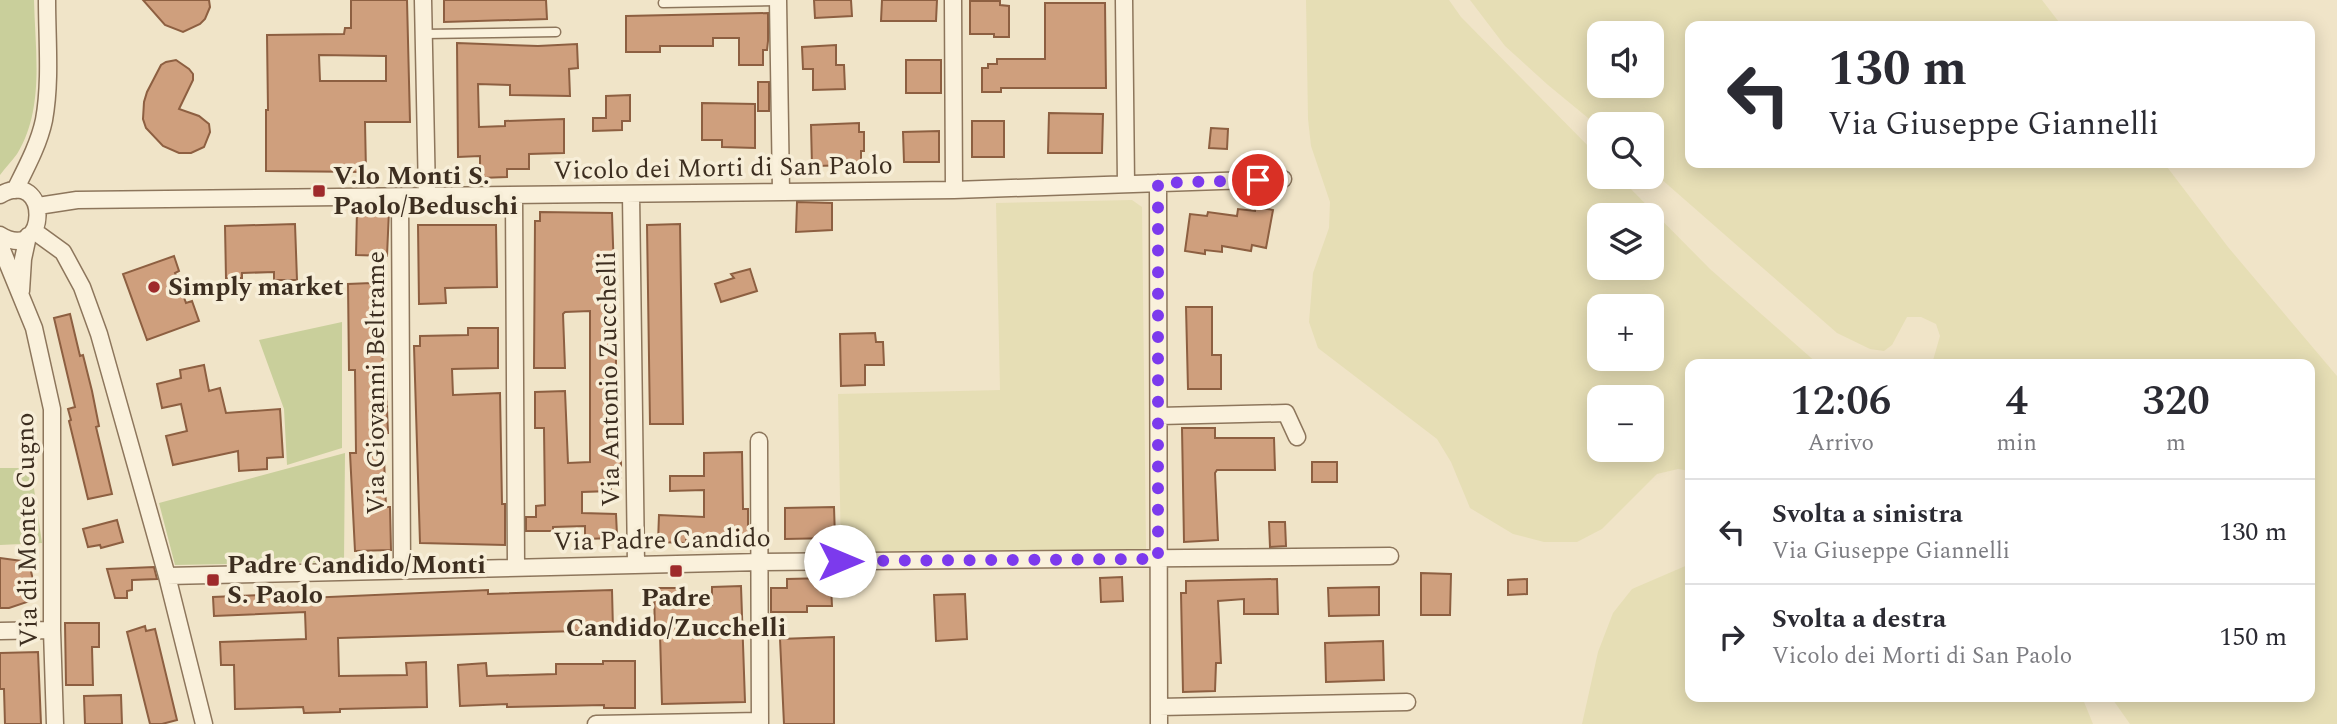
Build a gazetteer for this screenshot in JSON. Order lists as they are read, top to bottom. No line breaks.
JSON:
{"streets":{"street":["Vicolo dei Morti di San Paolo","Via Antonio Zucchelli","Via Giovanni Beltrame","Via di Monte Cugno","Via Padre Candido"]},"crossings":[["Vicolo dei Morti di San Paolo","Via Antonio Zucchelli"],["Vicolo dei Morti di San Paolo","Via Giovanni Beltrame"],["Vicolo dei Morti di San Paolo","Via di Monte Cugno"],["Via Antonio Zucchelli","Via Padre Candido"],["Via Giovanni Beltrame","Via Padre Candido"]],"places":{"transit":["V.lo Monti S. Paolo/Beduschi","Padre Candido/Zucchelli","Padre Candido/Monti S. Paolo"],"other":["Simply market"]},"page":{"map_buttons":["+","−"],"turn":["130 m","Via Giuseppe Giannelli"],"eta":["12:06","Arrivo","4","min","320","m"],"list":[{"name":"Svolta a sinistra","note":"Via Giuseppe Giannelli","value":"130 m"},{"name":"Svolta a destra","note":"Vicolo dei Morti di San Paolo","value":"150 m"}]}}
